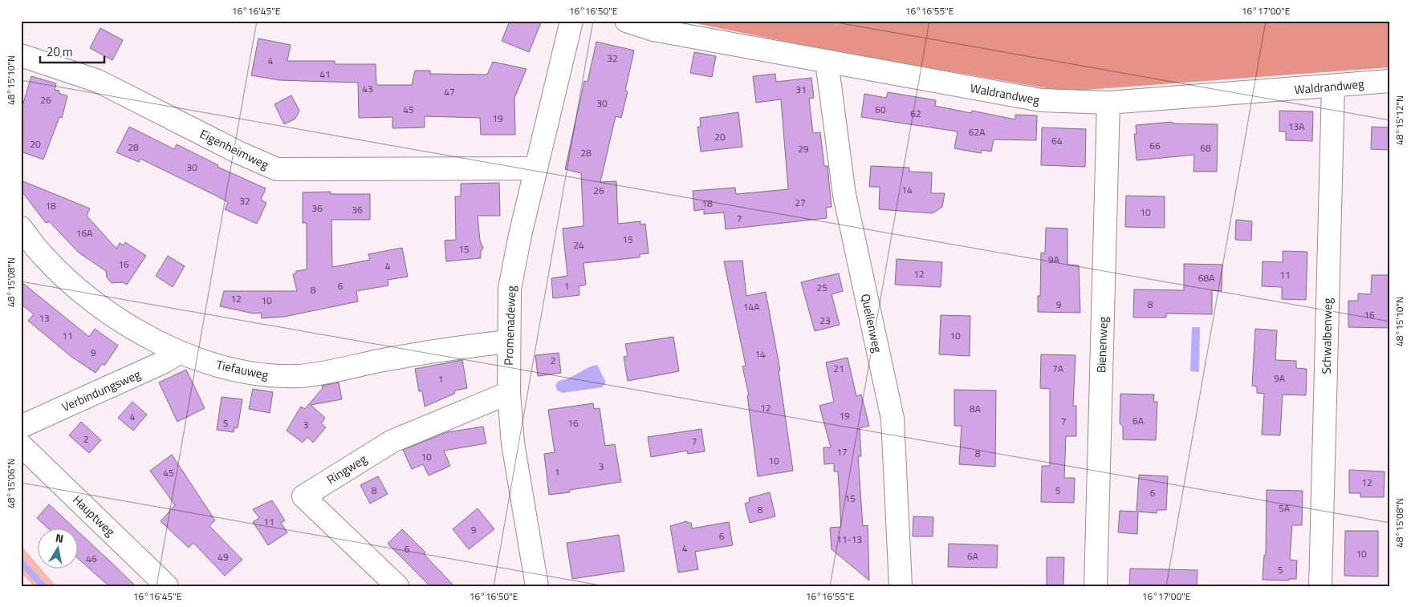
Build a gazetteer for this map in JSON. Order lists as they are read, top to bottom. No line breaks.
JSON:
{"streets":{"street":["Waldrandweg","Eigenheimweg","Quellenweg","Promenadeweg","Schwalbenweg","Bienenweg","Tiefauweg","Verbindungsweg","Ringweg","Hauptweg"]},"crossings":[["Waldrandweg","Quellenweg"],["Waldrandweg","Schwalbenweg"],["Waldrandweg","Bienenweg"],["Eigenheimweg","Promenadeweg"],["Promenadeweg","Tiefauweg"],["Promenadeweg","Ringweg"],["Tiefauweg","Verbindungsweg"]],"house_numbers":["32","4","41","43","31","47","26","30","45","60","62","19","13A","62A","20","64","20","66","28","68","29","28","30","14","26","32","27","18","18","36","36","10","7","16A","15","24","15","9A","16","4","12","11","68A","6","1","25","8","12","10","9","8","14A","16","13","23","11","10","9","14","2","21","7A","9A","1","12","8A","19","4","6A","7","5","16","3","2","7","17","8","10","10","3","1","45","12","8","5","6","15","5A","8","11","9","6","11-13","4","6","10","6A","49","46","5"],"scale_bar":"20 m","north":"top","coordinates":["16°16'45\"E","16°16'50\"E","16°16'55\"E","16°17'00\"E","48°15'10\"N","48°15'12\"N","48°15'08\"N","48°15'06\"N"]}
